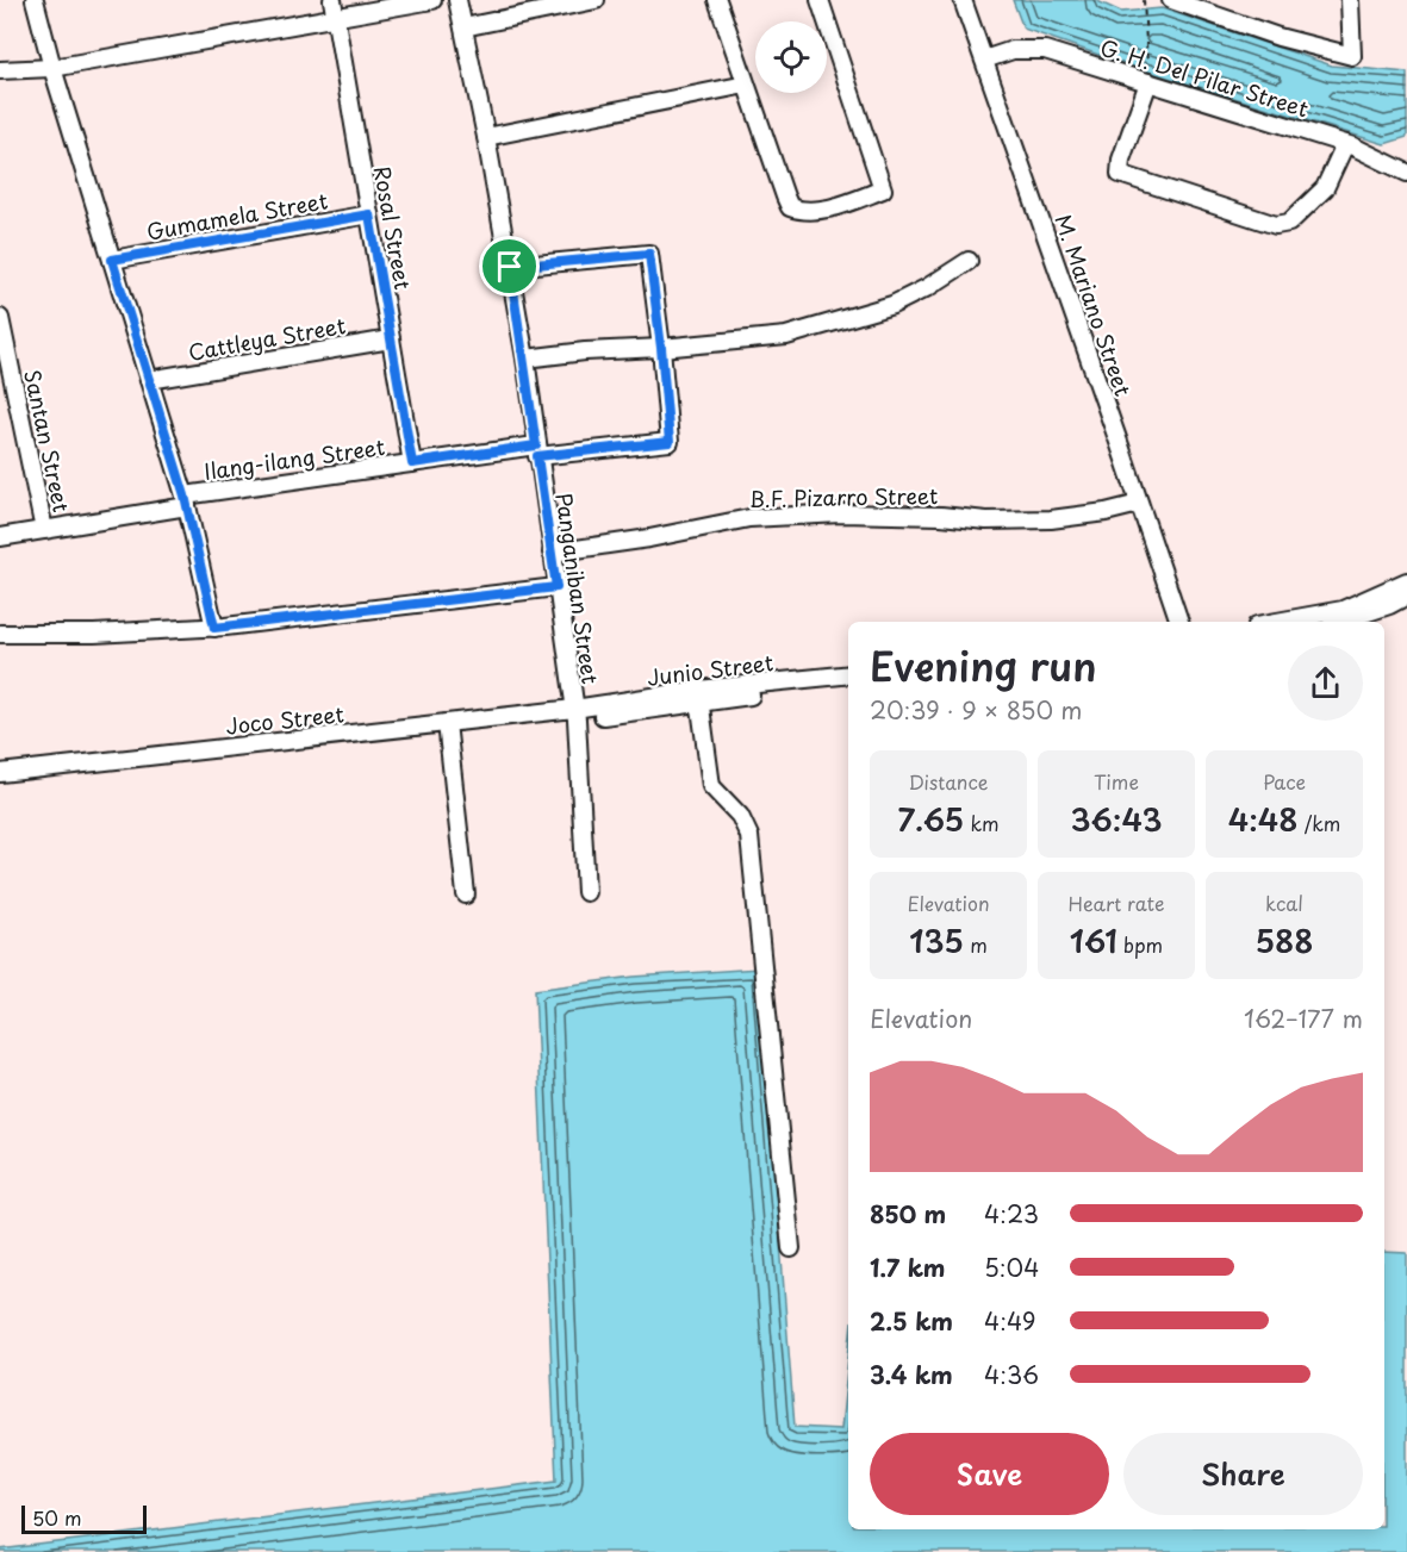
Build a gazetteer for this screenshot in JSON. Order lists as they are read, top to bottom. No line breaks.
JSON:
{"streets":{"street":["G. H. Del Pilar Street","Gumamela Street","Rosal Street","M. Mariano Street","Cattleya Street","Santan Street","Ilang-ilang Street","B.F. Pizarro Street","Panganiban Street","Junio Street","Joco Street"]},"crossings":[["G. H. Del Pilar Street","M. Mariano Street"],["Gumamela Street","Rosal Street"],["Rosal Street","Cattleya Street"],["Rosal Street","Ilang-ilang Street"],["M. Mariano Street","B.F. Pizarro Street"],["Santan Street","Ilang-ilang Street"],["Ilang-ilang Street","Panganiban Street"],["B.F. Pizarro Street","Panganiban Street"],["Panganiban Street","Junio Street"],["Panganiban Street","Joco Street"],["Junio Street","Joco Street"]],"scale_bar":"50 m","page":{"heading":["Evening run","20:39 · 9 × 850 m"],"stats":[["Distance","7.65 km"],["Time","36:43"],["Pace","4:48 /km"],["Elevation","135 m"],["Heart rate","161 bpm"],["kcal","588"]],"chart":["Elevation","162–177 m"],"list":[{"name":"850 m","note":"4:23"},{"name":"1.7 km","note":"5:04"},{"name":"2.5 km","note":"4:49"},{"name":"3.4 km","note":"4:36"}],"buttons":["Save","Share"],"scale":"50 m"}}
